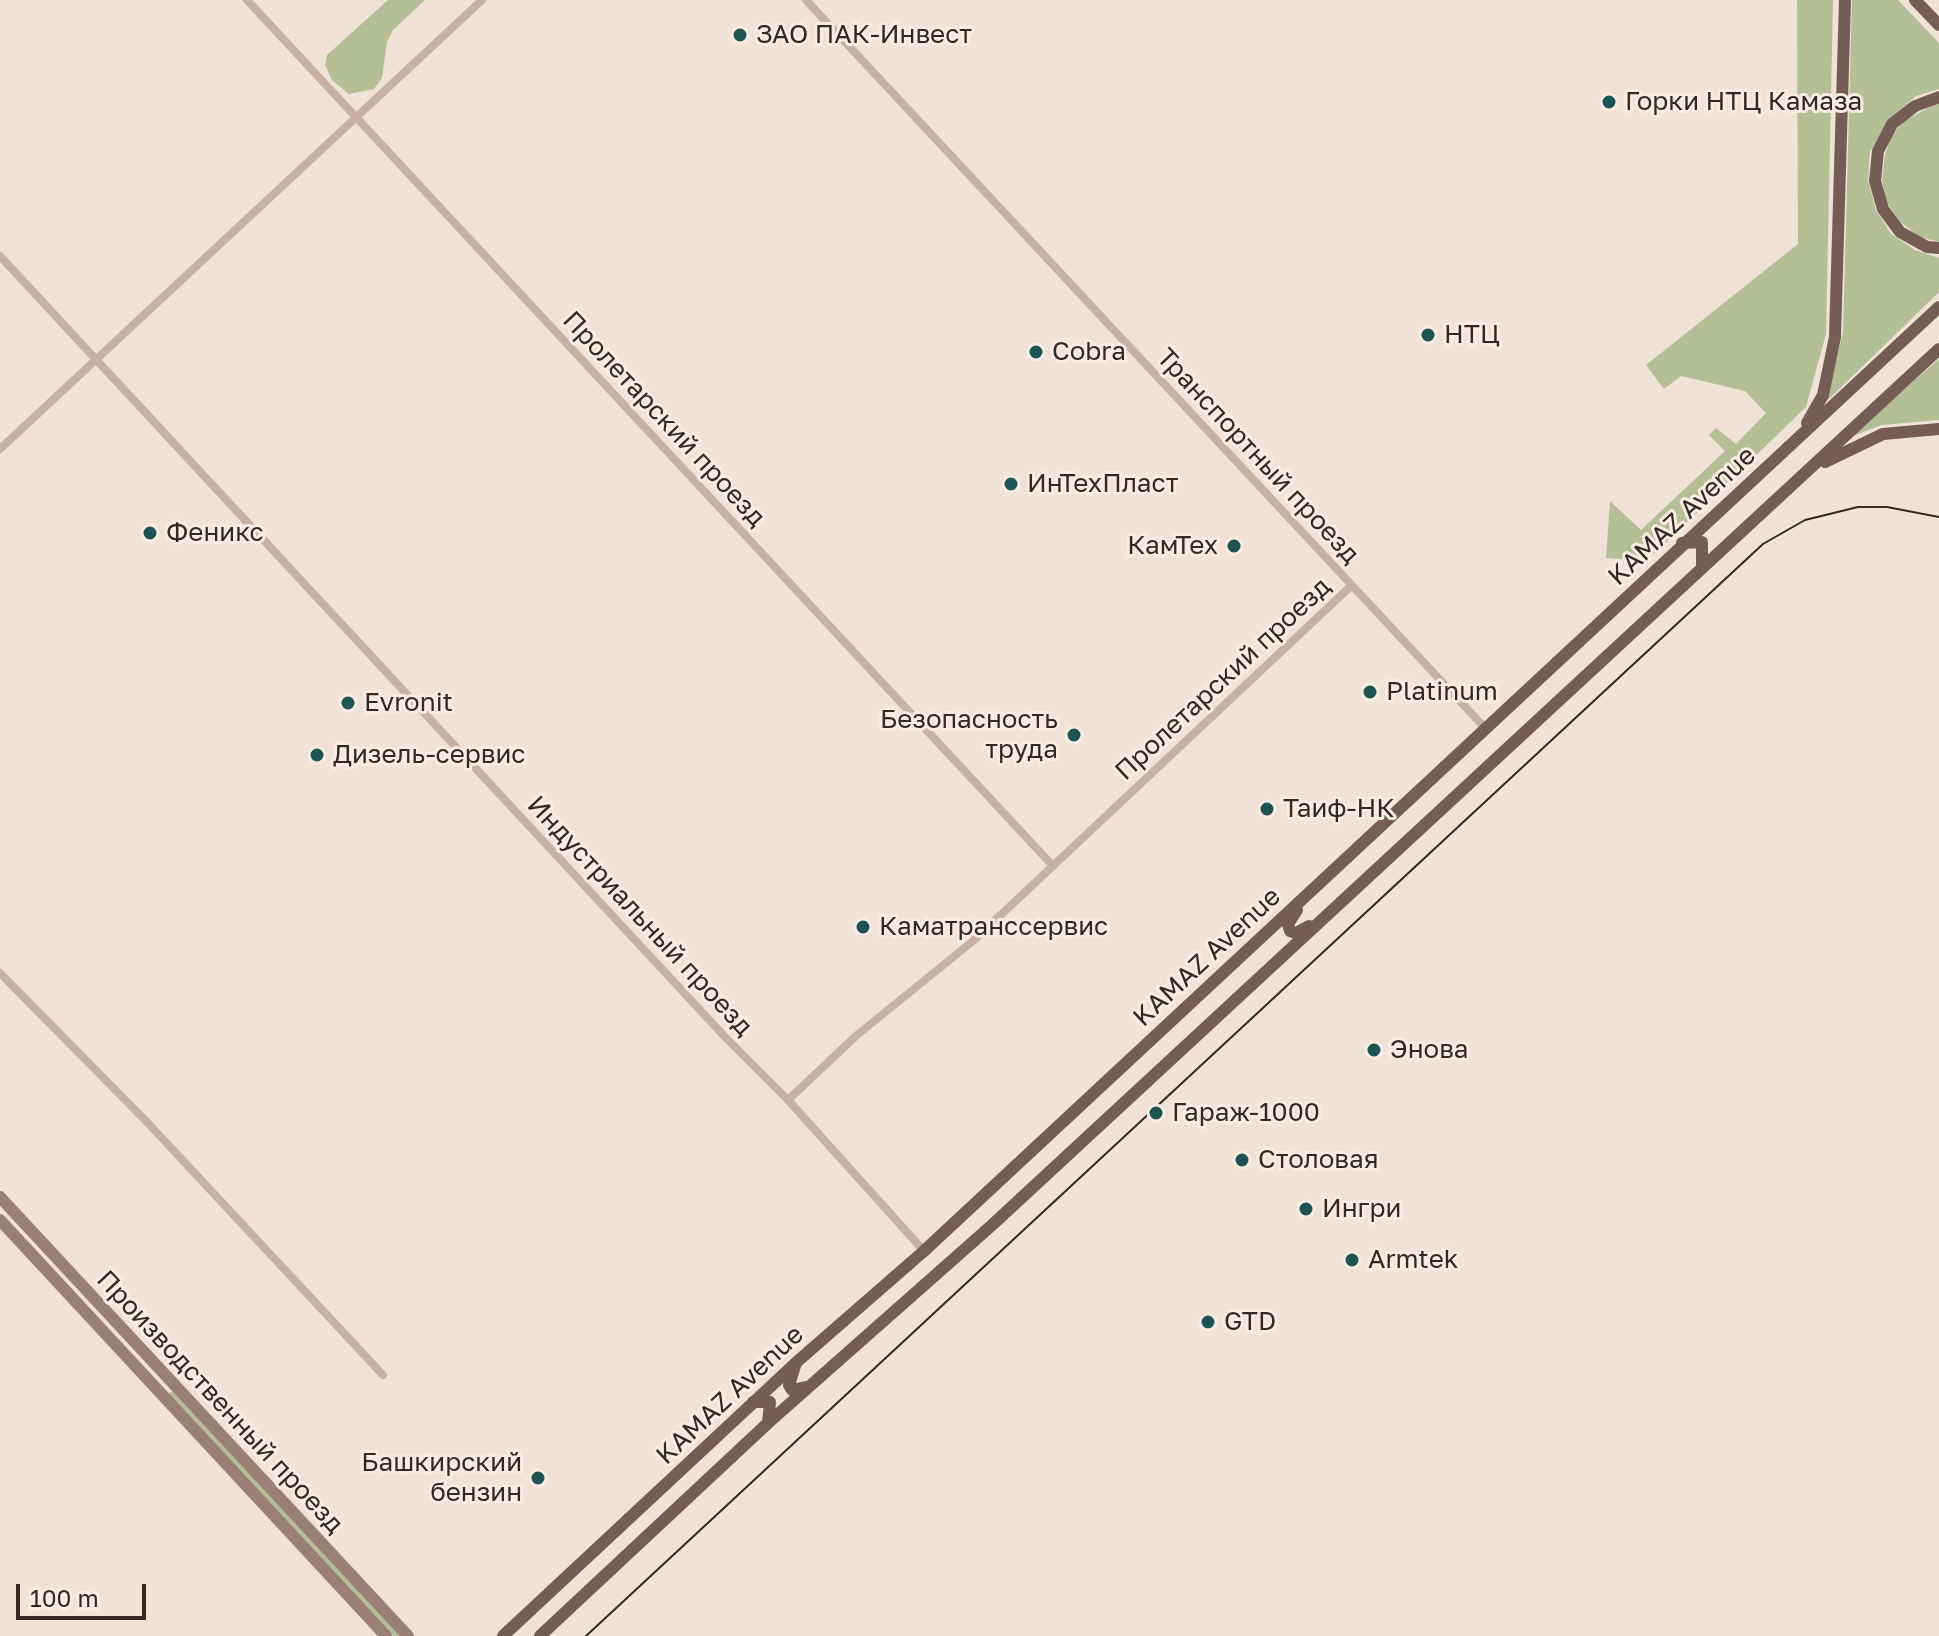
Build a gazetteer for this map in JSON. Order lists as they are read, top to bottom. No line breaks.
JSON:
{"streets":{"main road":["KAMAZ Avenue"],"street":["Пролетарский проезд","Транспортный проезд","Индустриальный проезд","Производственный проезд"]},"crossings":[["Пролетарский проезд","Транспортный проезд"],["Пролетарский проезд","Индустриальный проезд"],["Транспортный проезд","KAMAZ Avenue"],["KAMAZ Avenue","Индустриальный проезд"]],"places":["ЗАО ПАК-Инвест","Горки НТЦ Камаза","НТЦ","Cobra","ИнТехПласт","Феникс","КамТех","Platinum","Evronit","Безопасность труда","Дизель-сервис","Таиф-НК","Каматранссервис","Энова","Гараж-1000","Столовая","Ингри","Armtek","GTD","Башкирский бензин"],"scale_bar":"100 m"}
